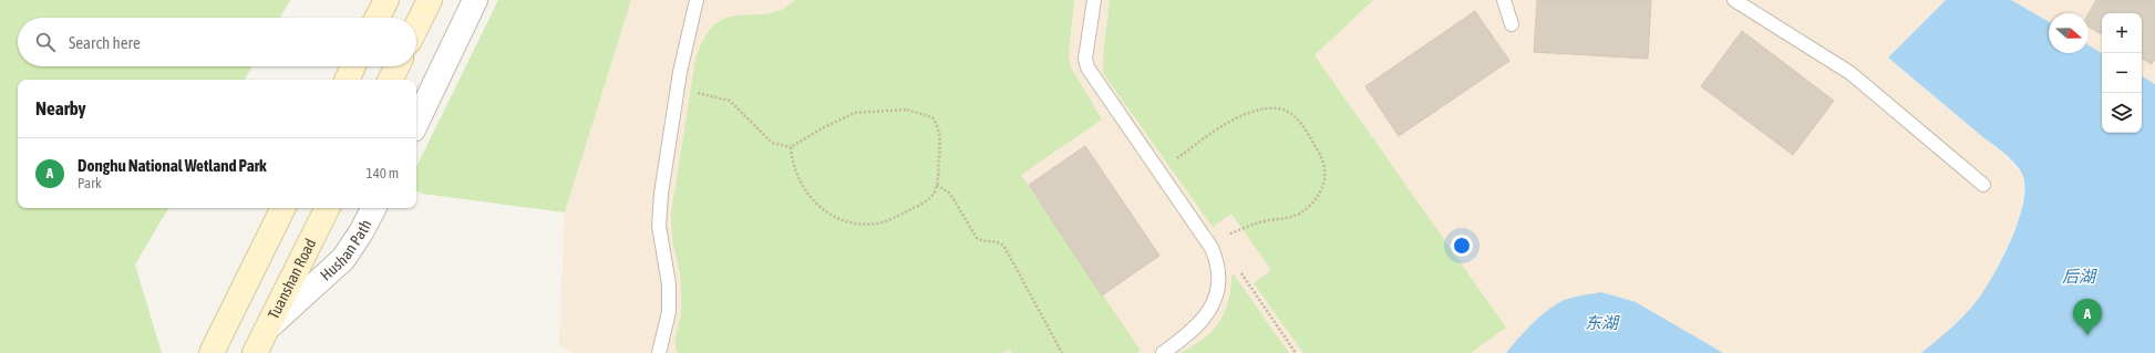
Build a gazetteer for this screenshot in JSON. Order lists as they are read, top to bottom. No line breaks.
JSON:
{"streets":{"main road":["Tuanshan Road"],"street":["Hushan Path"]},"crossings":[["Hushan Path","Tuanshan Road"]],"water":["后湖","东湖"],"north":"right","page":{"map_buttons":["+","−"],"search":"Search here","heading":"Nearby","list":[{"mark":"A","name":"Donghu National Wetland Park","note":"Park","value":"140 m"}],"pins":"A"}}
